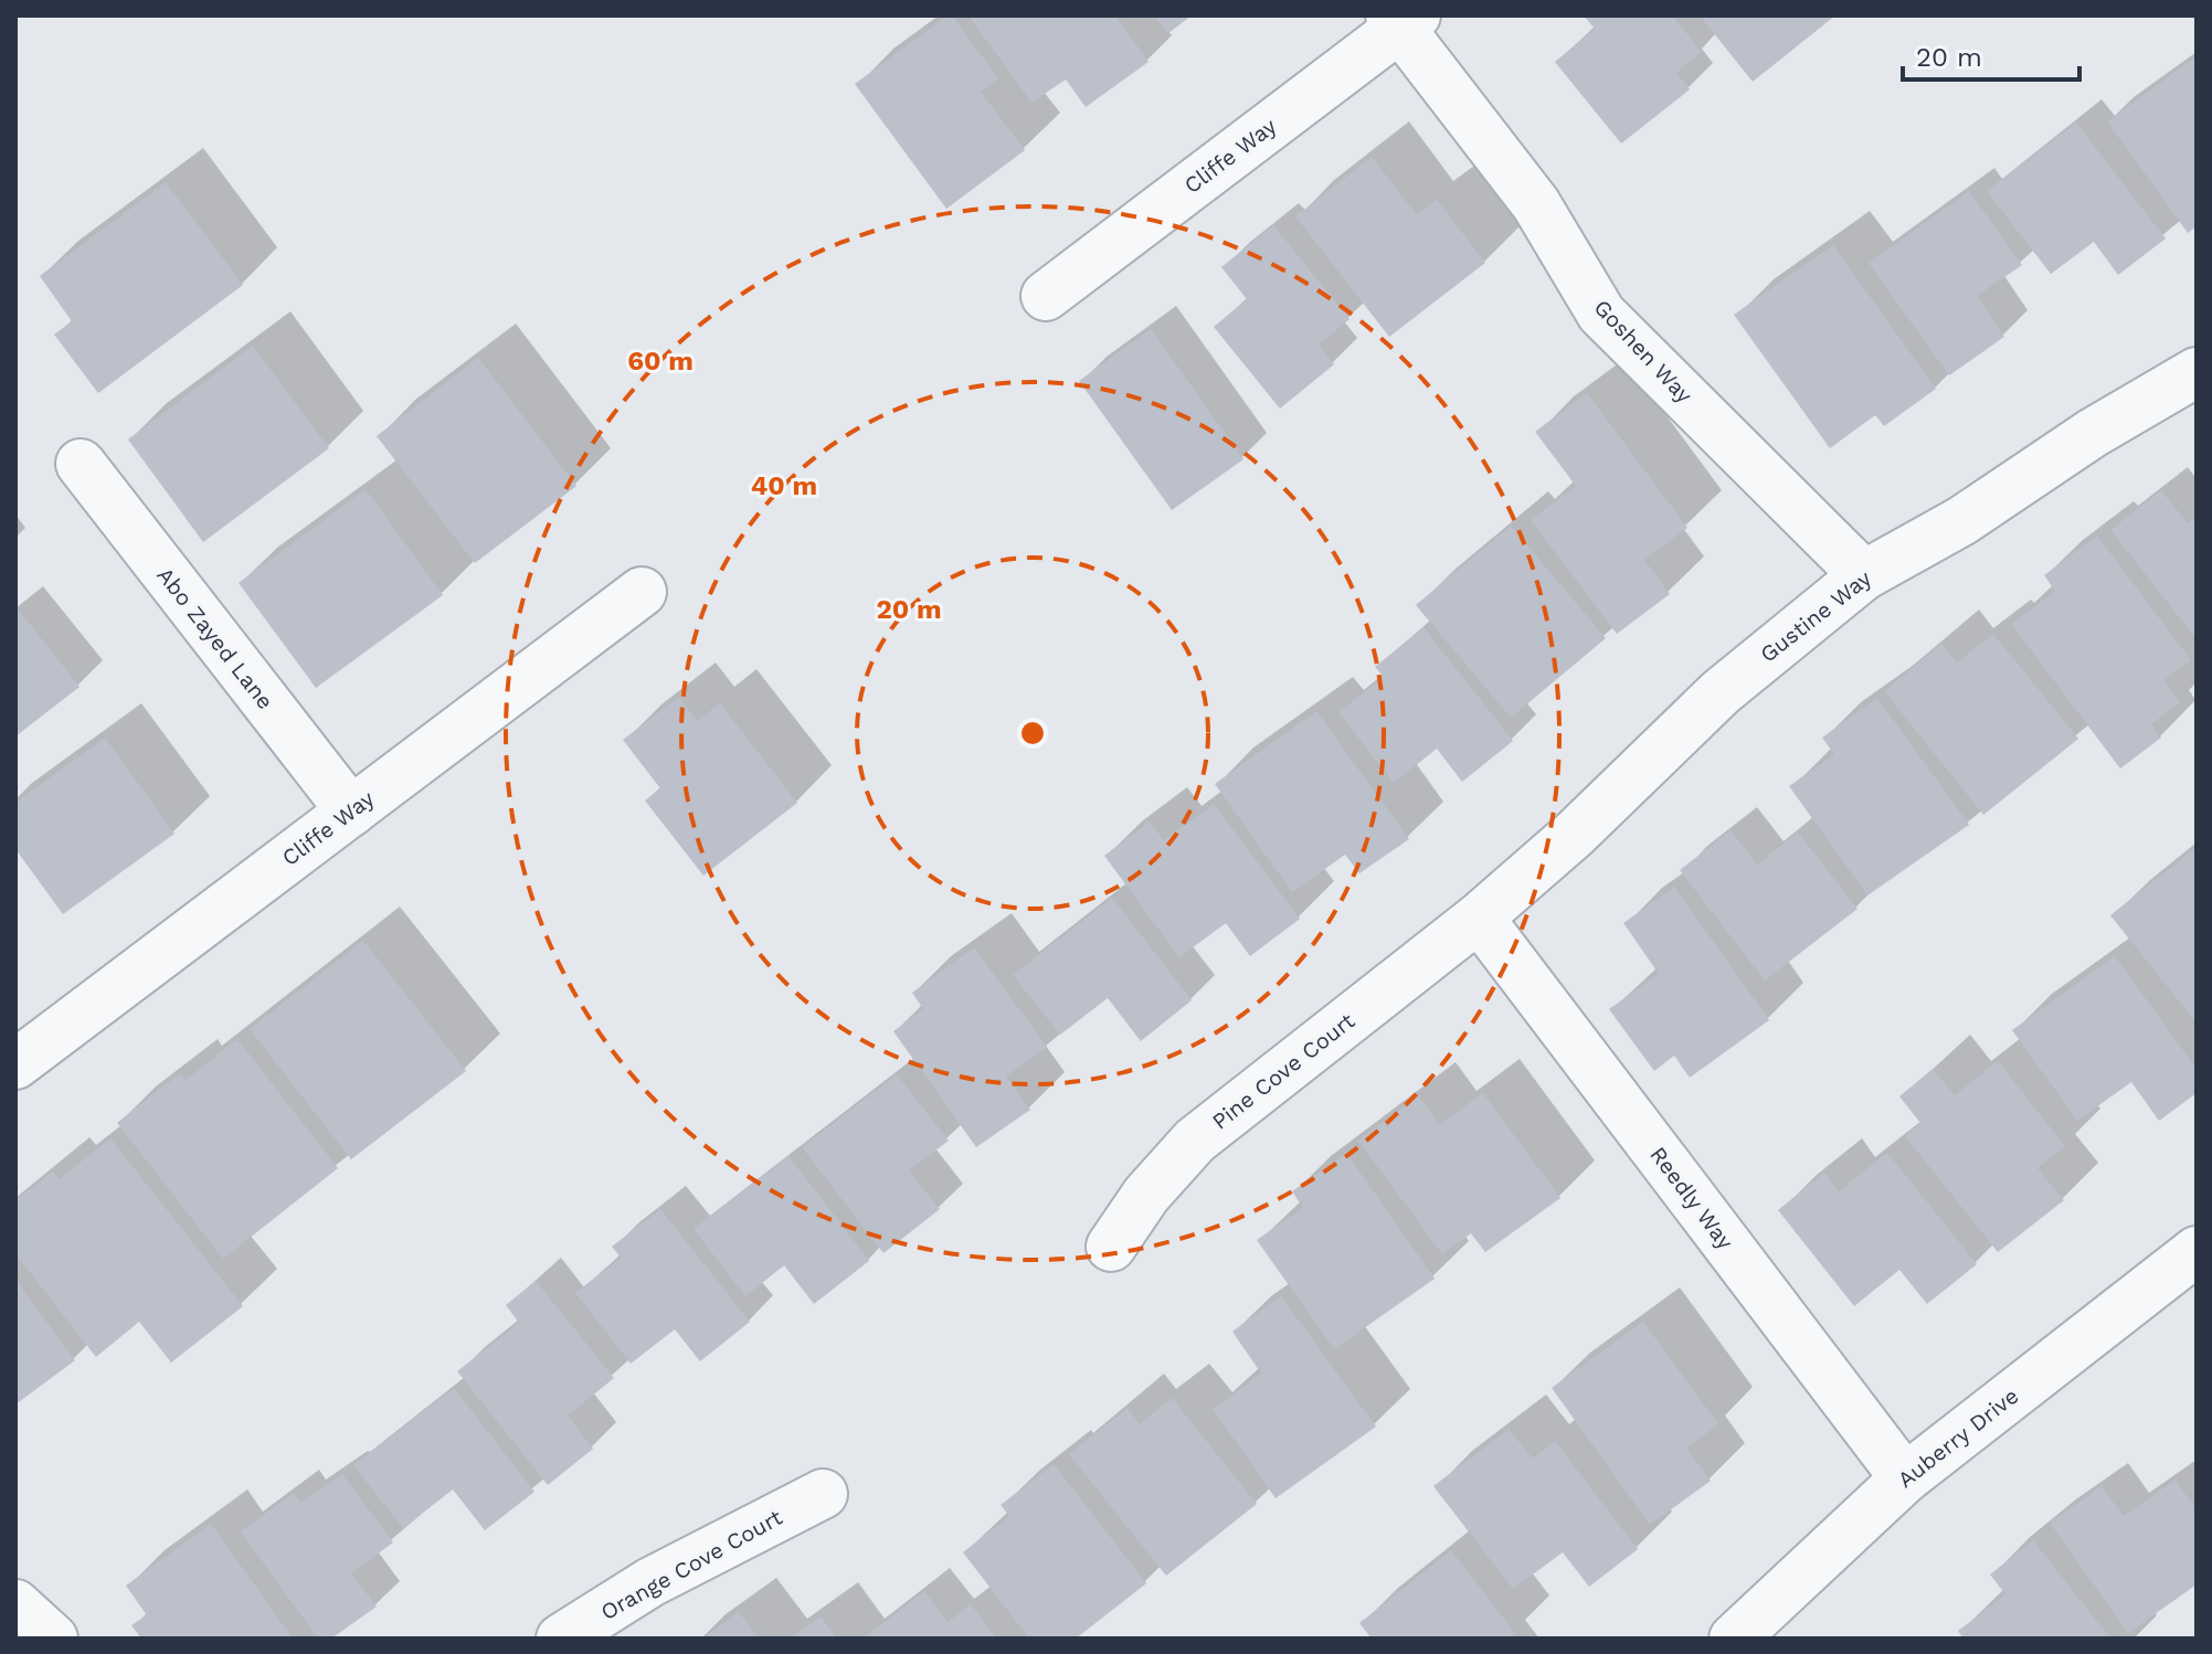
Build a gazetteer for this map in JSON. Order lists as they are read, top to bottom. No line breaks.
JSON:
{"streets":{"street":["Cliffe Way","Goshen Way","Gustine Way","Abo Zayed Lane","Pine Cove Court","Reedly Way","Auberry Drive","Orange Cove Court"]},"crossings":[["Cliffe Way","Goshen Way"],["Cliffe Way","Abo Zayed Lane"],["Goshen Way","Gustine Way"],["Gustine Way","Pine Cove Court"],["Gustine Way","Reedly Way"],["Pine Cove Court","Reedly Way"],["Reedly Way","Auberry Drive"]],"scale_bar":"20 m","rings":["60 m","40 m","20 m"]}
